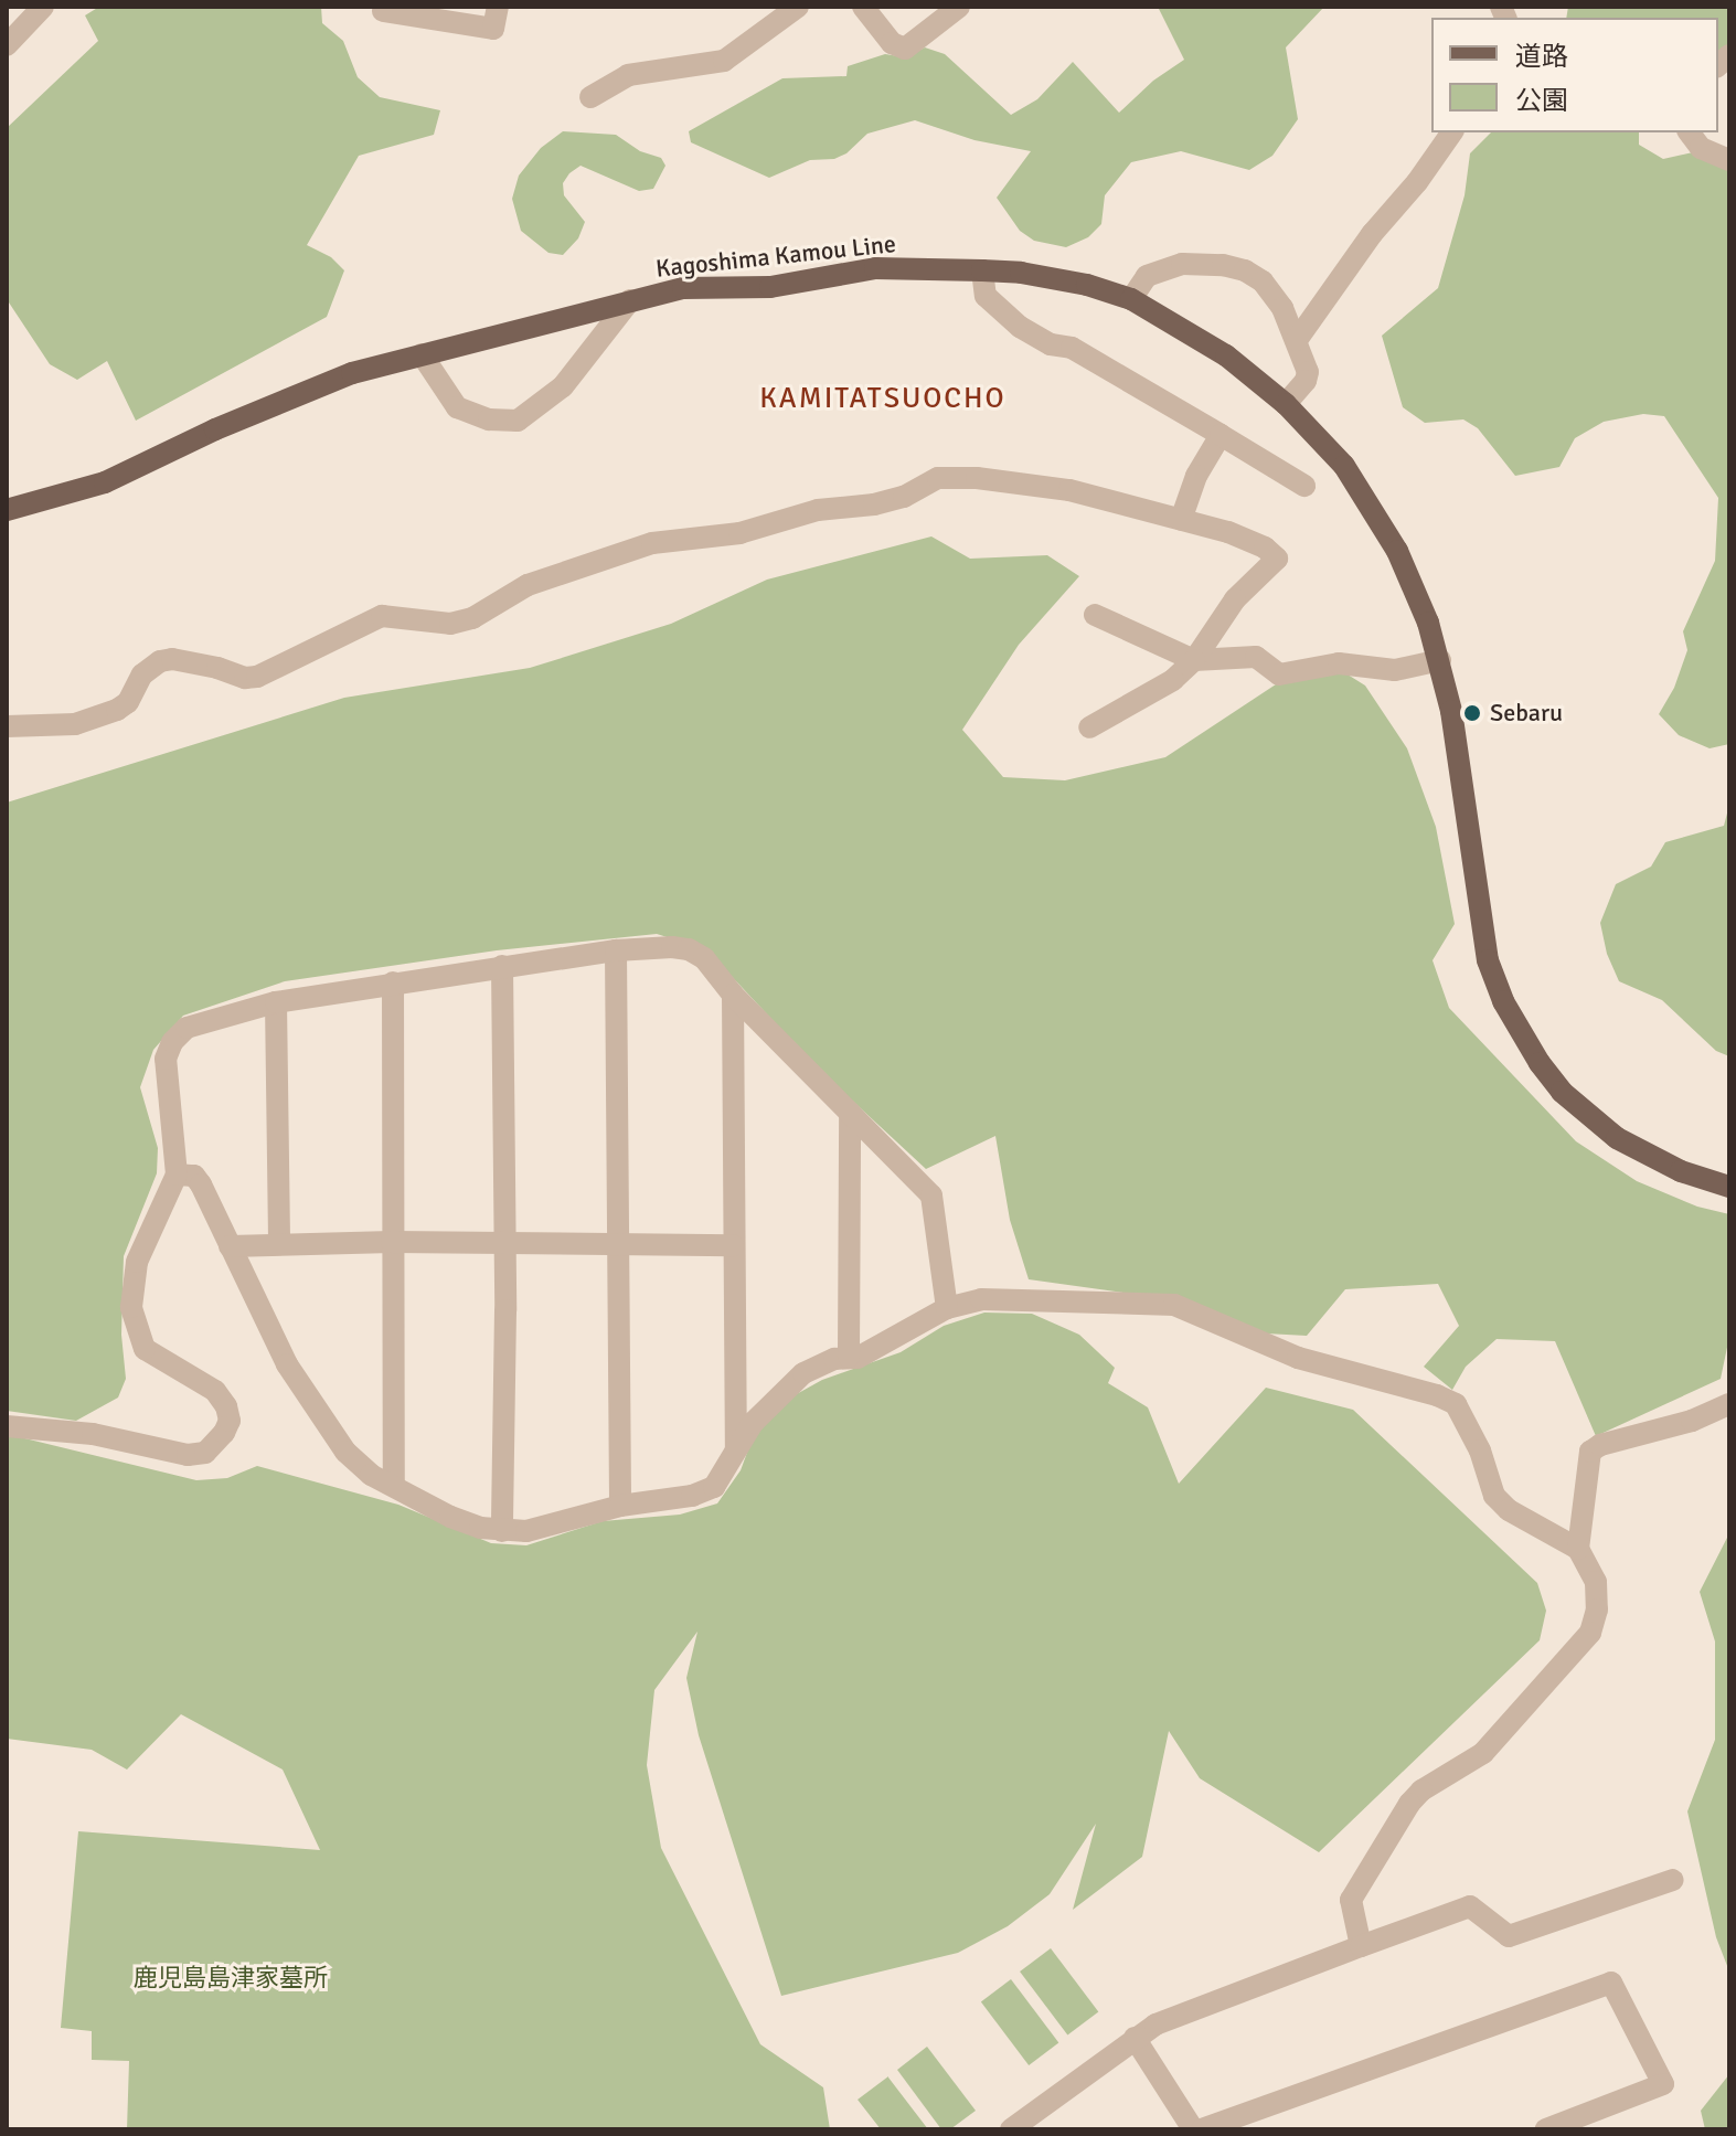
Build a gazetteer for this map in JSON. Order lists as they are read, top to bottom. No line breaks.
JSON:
{"streets":{"main road":["Kagoshima Kamou Line"]},"districts":["KAMITATSUOCHO"],"parks":["鹿児島島津家墓所"],"places":["Sebaru"],"legend":["道路","公園"]}
